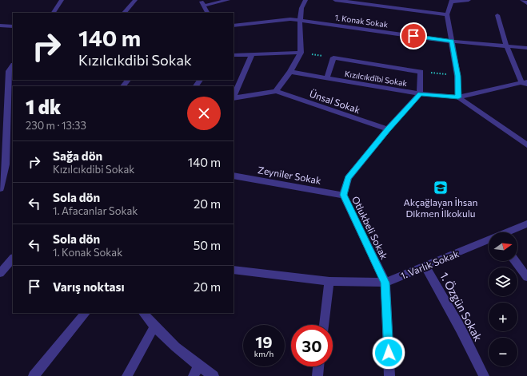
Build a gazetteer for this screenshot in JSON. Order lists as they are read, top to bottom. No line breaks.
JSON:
{"streets":{"street":["1. Konak Sokak","Kızılcıkdibi Sokak","Ünsal Sokak","Zeyniler Sokak","Otlukbeli Sokak","1. Varlık Sokak","1. Özgün Sokak"]},"crossings":[["Kızılcıkdibi Sokak","Otlukbeli Sokak"],["Ünsal Sokak","Otlukbeli Sokak"],["Zeyniler Sokak","Otlukbeli Sokak"],["Otlukbeli Sokak","1. Varlık Sokak"],["1. Varlık Sokak","1. Özgün Sokak"]],"places":{"school or university":["Akçağlayan İhsan Dikmen İlkokulu"]},"north":"right","page":{"turn":["140 m","Kızılcıkdibi Sokak"],"heading":["1 dk","230 m · 13:33"],"list":[{"name":"Sağa dön","note":"Kızılcıkdibi Sokak","value":"140 m"},{"name":"Sola dön","note":"1. Afacanlar Sokak","value":"20 m"},{"name":"Sola dön","note":"1. Konak Sokak","value":"50 m"},{"name":"Varış noktası","value":"20 m"}],"map_buttons":["+","−"],"speed":"19 km/h","limit":"30"}}
